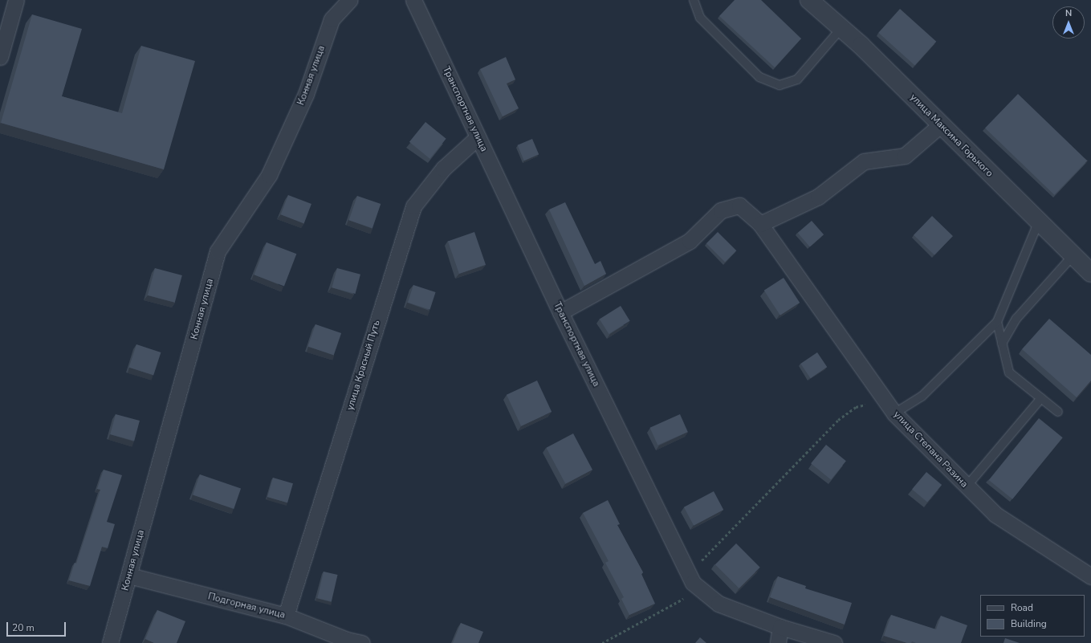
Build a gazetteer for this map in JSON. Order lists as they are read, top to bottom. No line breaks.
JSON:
{"streets":{"street":["Конная улица","Транспортная улица","улица Максима Горького","улица Красный Путь","улица Степана Разина","Подгорная улица"]},"crossings":[["Конная улица","Подгорная улица"],["Транспортная улица","улица Красный Путь"],["Транспортная улица","улица Степана Разина"],["улица Красный Путь","Подгорная улица"]],"legend":["Road","Building"],"scale_bar":"20 m","north":"top"}
